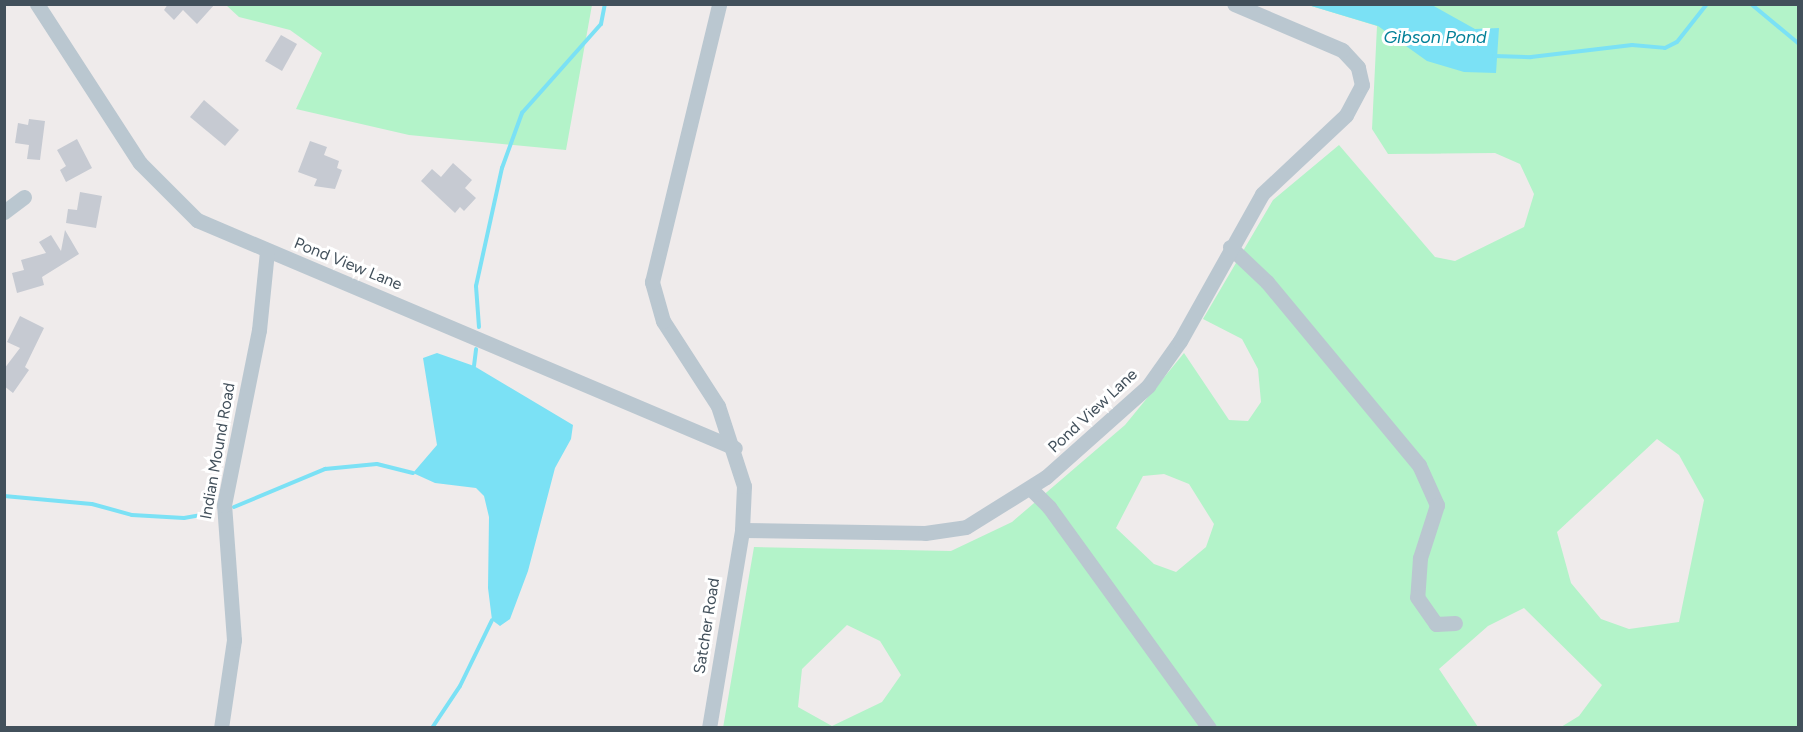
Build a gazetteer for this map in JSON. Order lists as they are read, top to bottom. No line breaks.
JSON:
{"streets":{"street":["Pond View Lane","Indian Mound Road","Satcher Road"]},"crossings":[["Pond View Lane","Indian Mound Road"],["Pond View Lane","Satcher Road"]],"water":["Gibson Pond"]}
